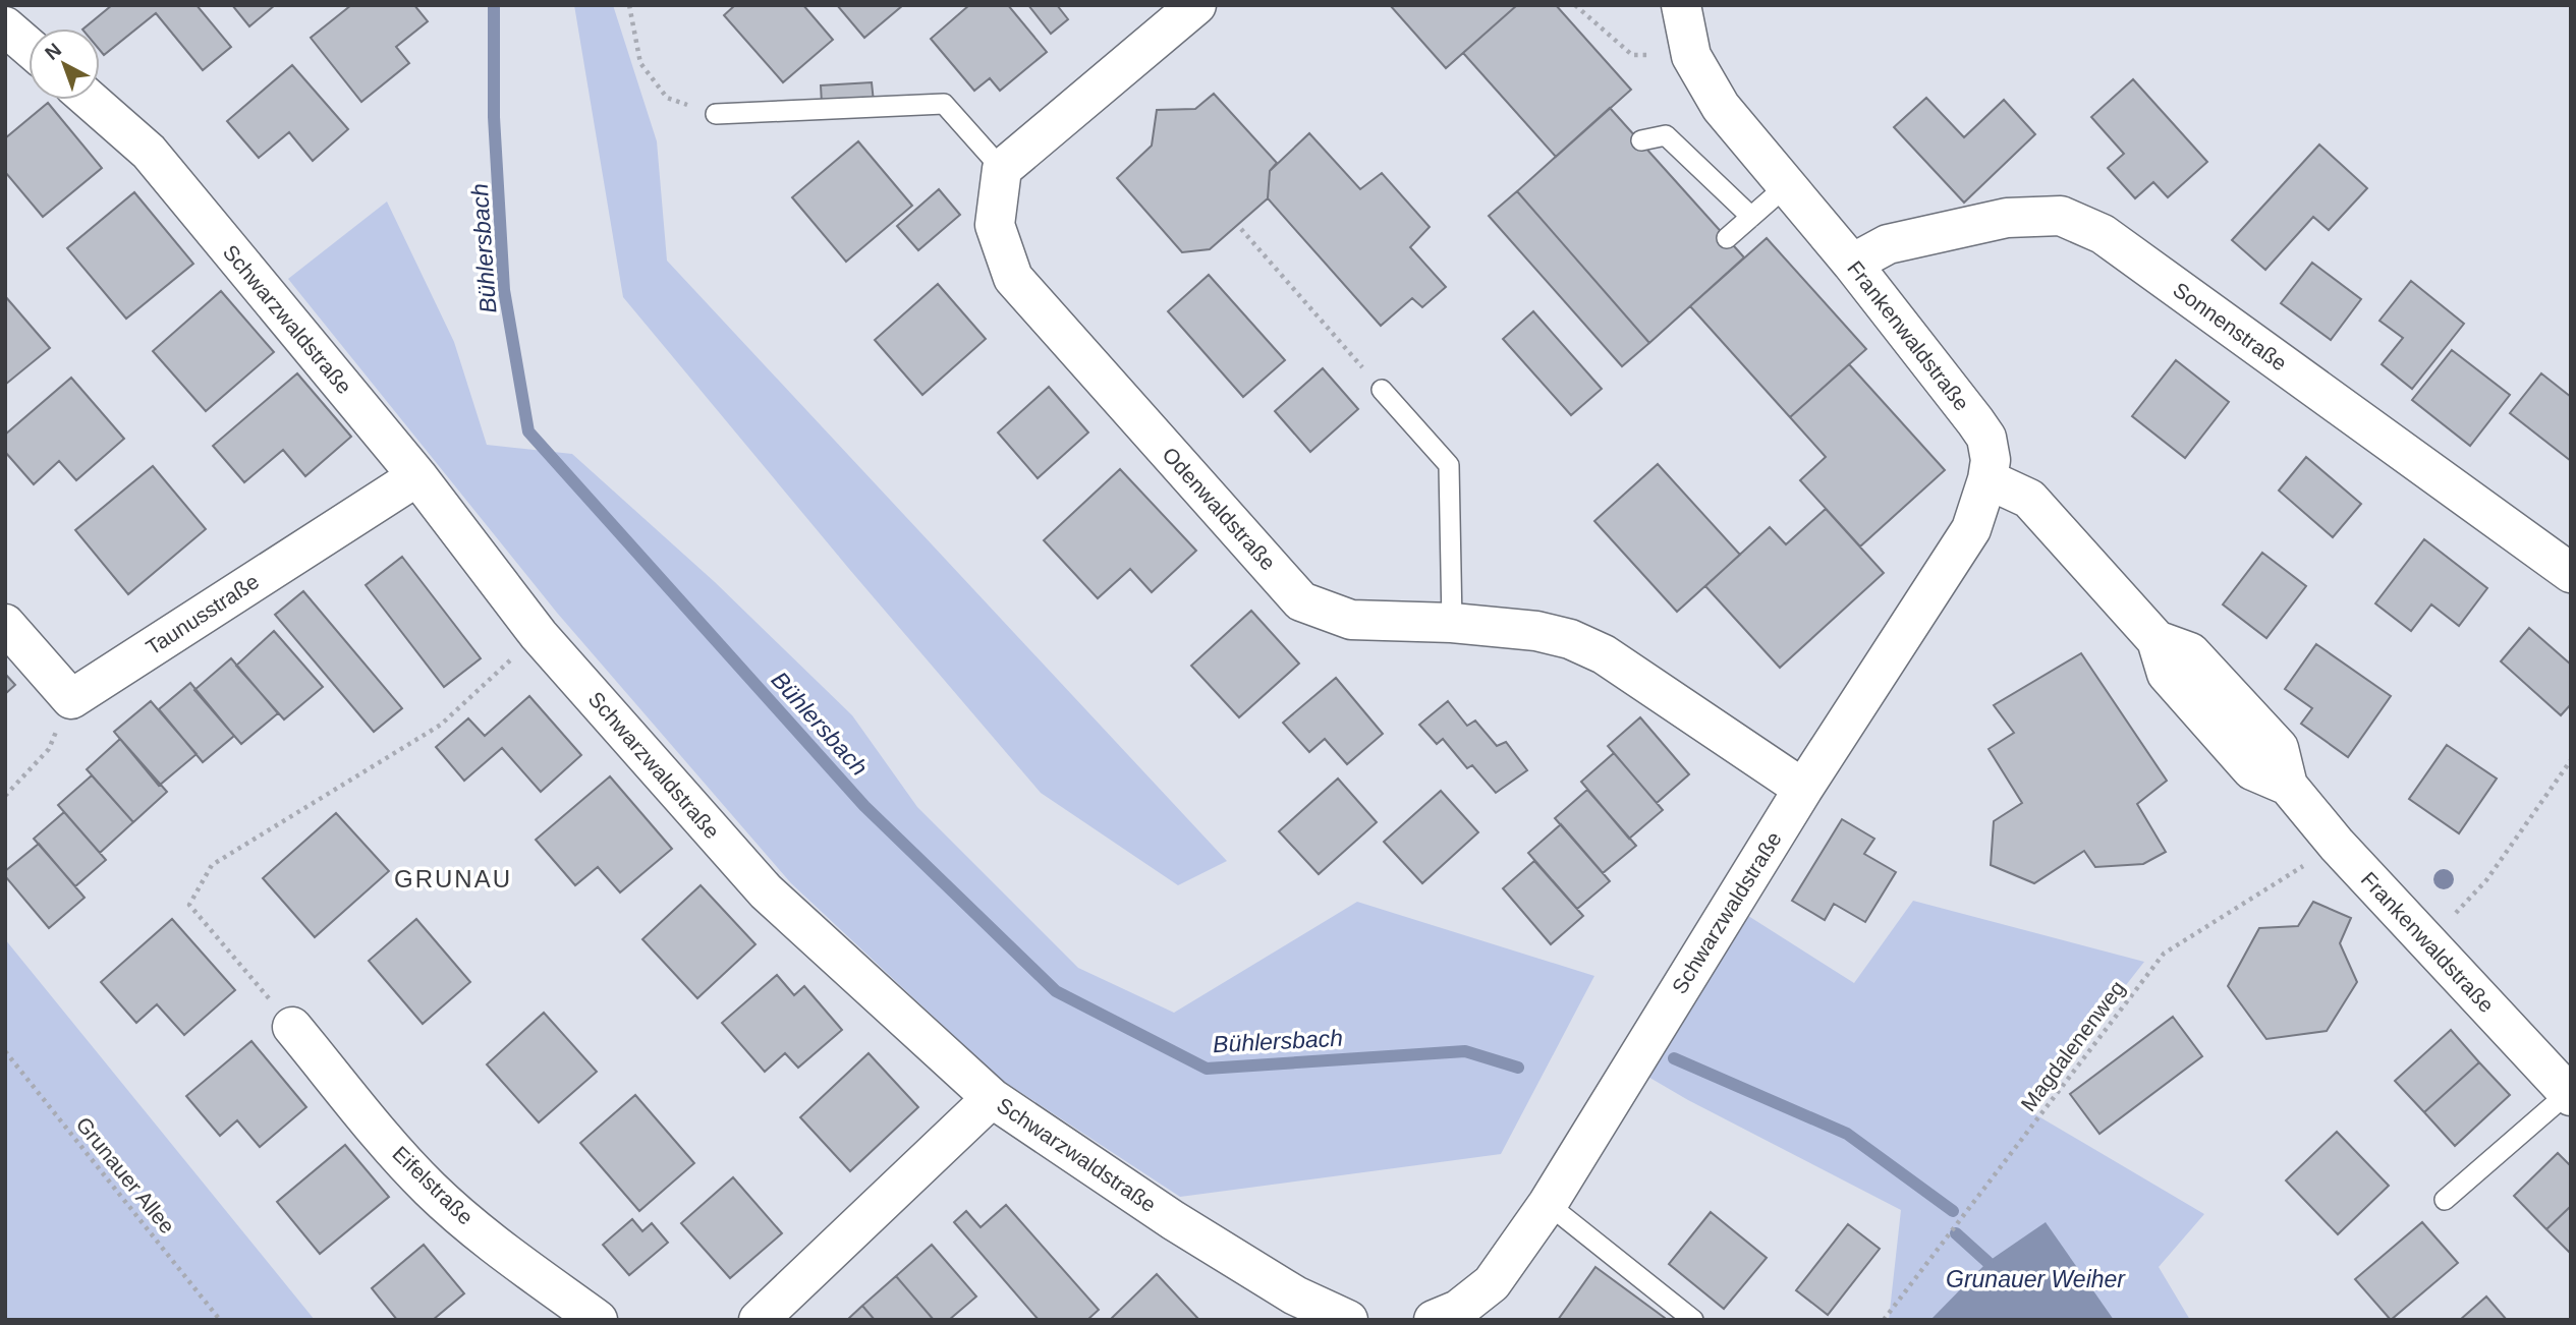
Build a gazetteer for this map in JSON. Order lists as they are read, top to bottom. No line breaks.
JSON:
{"streets":{"street":["Schwarzwaldstraße","Sonnenstraße","Frankenwaldstraße","Odenwaldstraße","Taunusstraße","Eifelstraße"],"path":["Magdalenenweg","Grunauer Allee"]},"crossings":[["Schwarzwaldstraße","Frankenwaldstraße"],["Schwarzwaldstraße","Odenwaldstraße"],["Schwarzwaldstraße","Taunusstraße"],["Sonnenstraße","Frankenwaldstraße"],["Frankenwaldstraße","Magdalenenweg"]],"districts":["GRUNAU"],"water":["Bühlersbach","Grunauer Weiher"],"north":"top left"}
